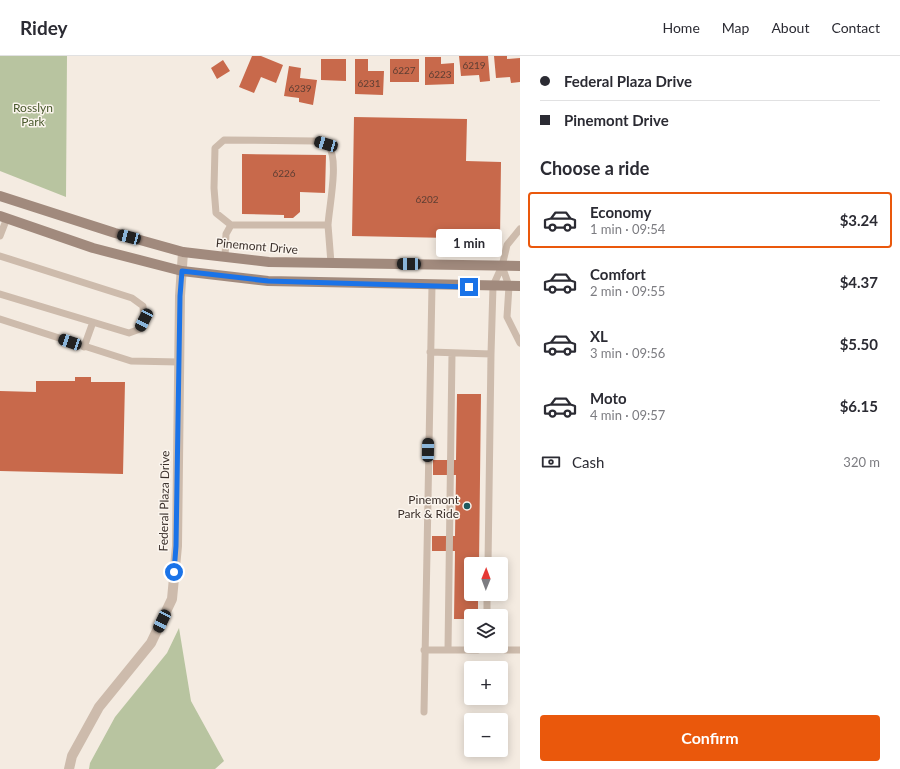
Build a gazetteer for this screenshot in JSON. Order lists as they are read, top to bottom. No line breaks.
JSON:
{"streets":{"main road":["Pinemont Drive"],"street":["Federal Plaza Drive"]},"crossings":[["Pinemont Drive","Federal Plaza Drive"]],"parks":["Rosslyn Park"],"places":["Pinemont Park & Ride"],"house_numbers":["6219","6227","6223","6231","6239","6226","6202"],"north":"top","page":{"header":"Ridey","nav":["Home","Map","About","Contact"],"banner":["Federal Plaza Drive","Pinemont Drive"],"heading":"Choose a ride","list":[{"name":"Economy","note":"1 min · 09:54","value":"$3.24"},{"name":"Comfort","note":"2 min · 09:55","value":"$4.37"},{"name":"XL","note":"3 min · 09:56","value":"$5.50"},{"name":"Moto","note":"4 min · 09:57","value":"$6.15"}],"bubble":"1 min","pay":["Cash","320 m"],"map_buttons":["+","−"],"buttons":"Confirm"}}
